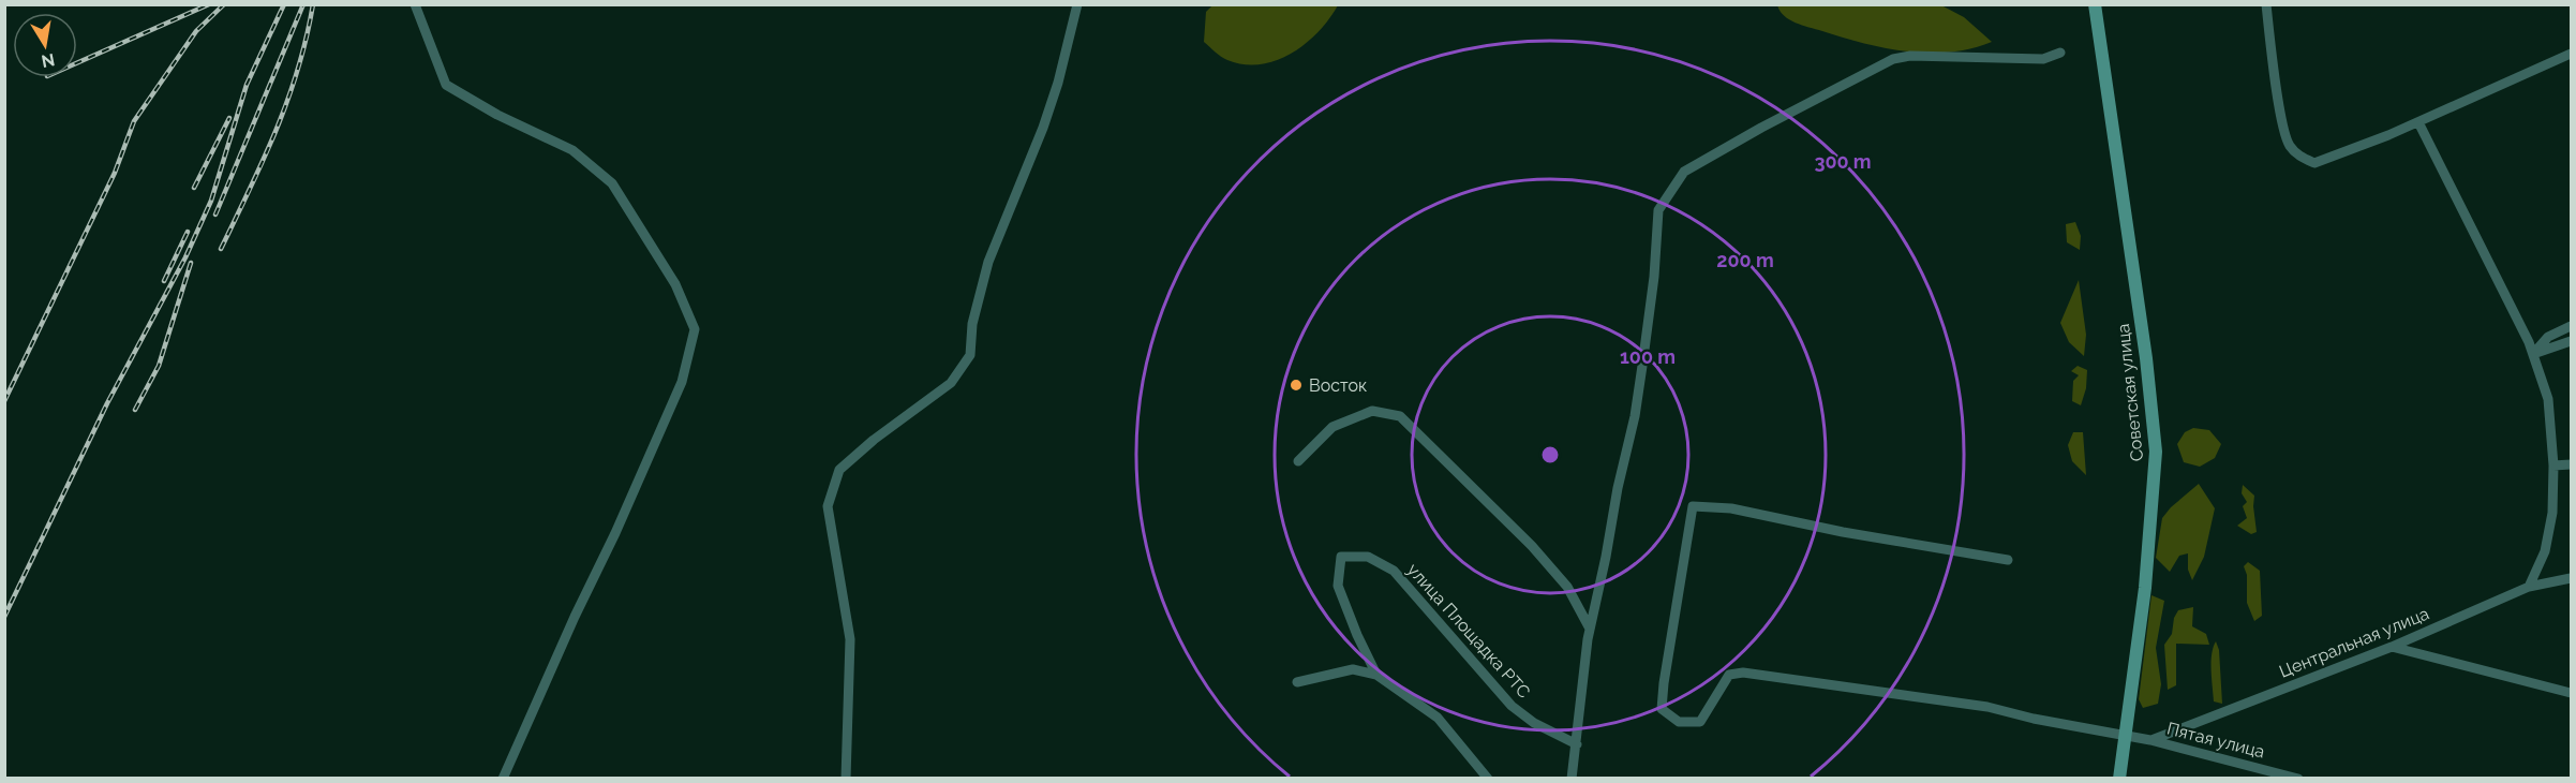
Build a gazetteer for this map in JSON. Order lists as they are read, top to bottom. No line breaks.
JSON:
{"streets":{"main road":["Советская улица"],"street":["улица Площадка РТС","Центральная улица","Пятая улица"]},"crossings":[["Советская улица","Пятая улица"],["Центральная улица","Пятая улица"]],"places":["Восток"],"north":"bottom","rings":["300 m","200 m","100 m"]}
